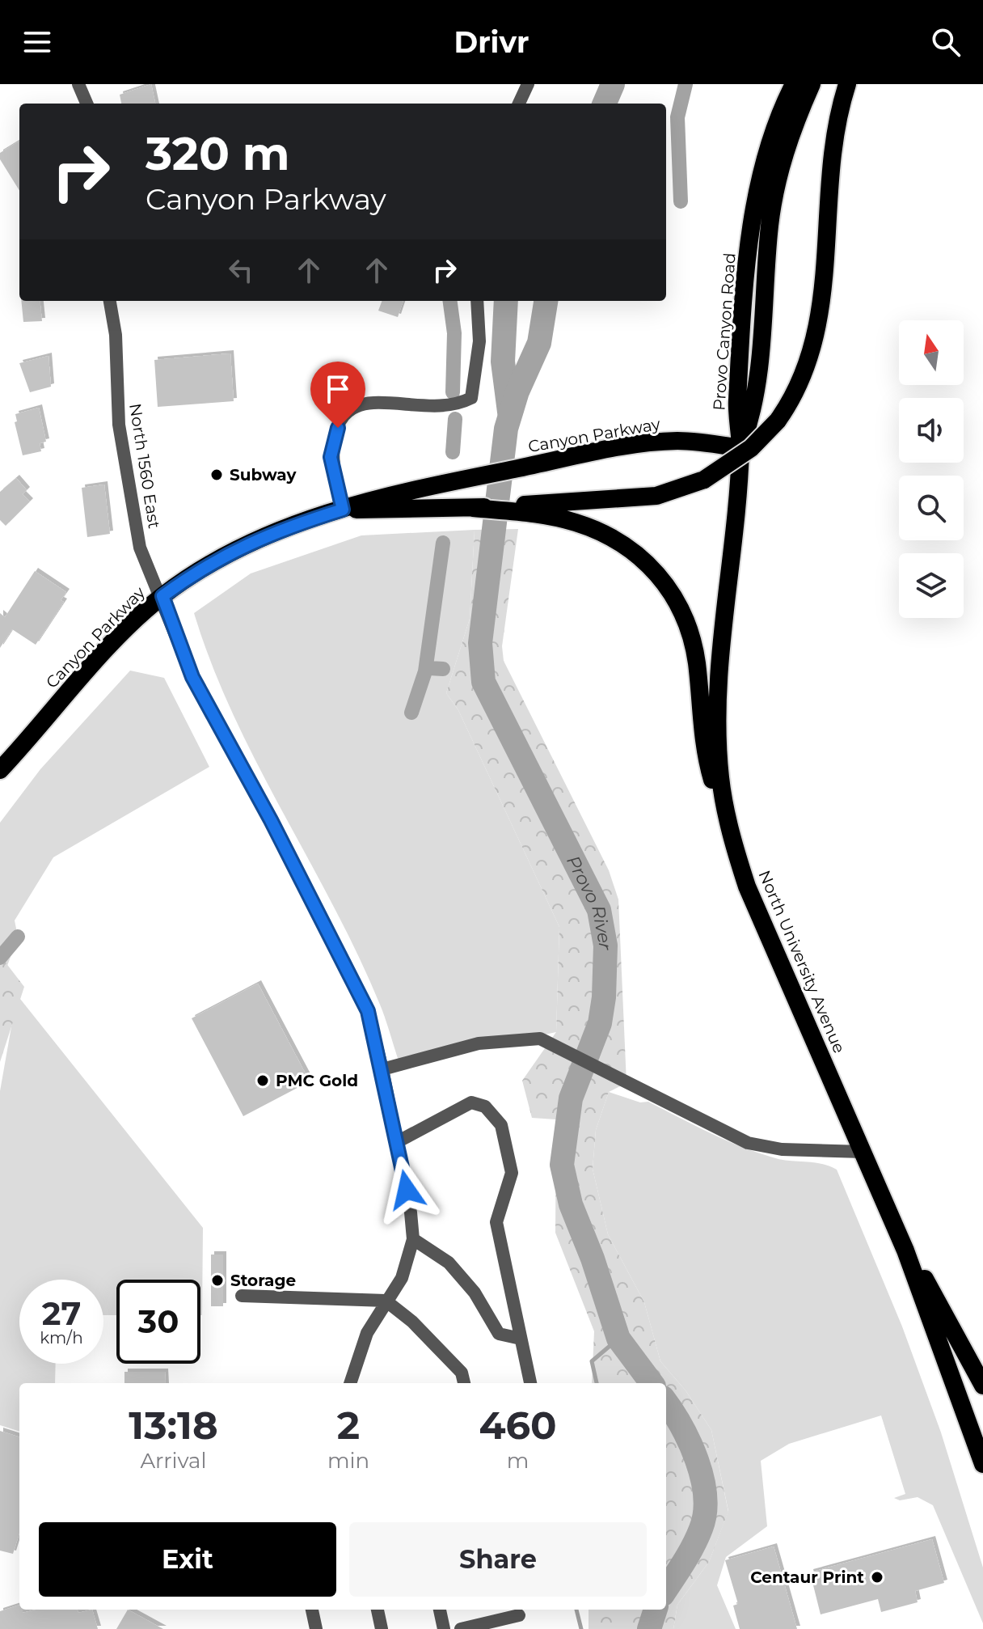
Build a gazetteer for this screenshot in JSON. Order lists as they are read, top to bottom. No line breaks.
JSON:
{"streets":{"highway":["Provo Canyon Road","Canyon Parkway","North University Avenue"],"street":["North 1560 East"]},"crossings":[["Provo Canyon Road","Canyon Parkway"],["Provo Canyon Road","North University Avenue"],["Canyon Parkway","North 1560 East"],["Canyon Parkway","North University Avenue"]],"water":["Provo River"],"places":["Subway","PMC Gold","Storage","Centaur Print"],"north":"top","page":{"header":"Drivr","turn":["320 m","Canyon Parkway"],"speed":"27 km/h","limit":"30","eta":["13:18","Arrival","2","min","460","m"],"buttons":["Exit","Share"]}}
